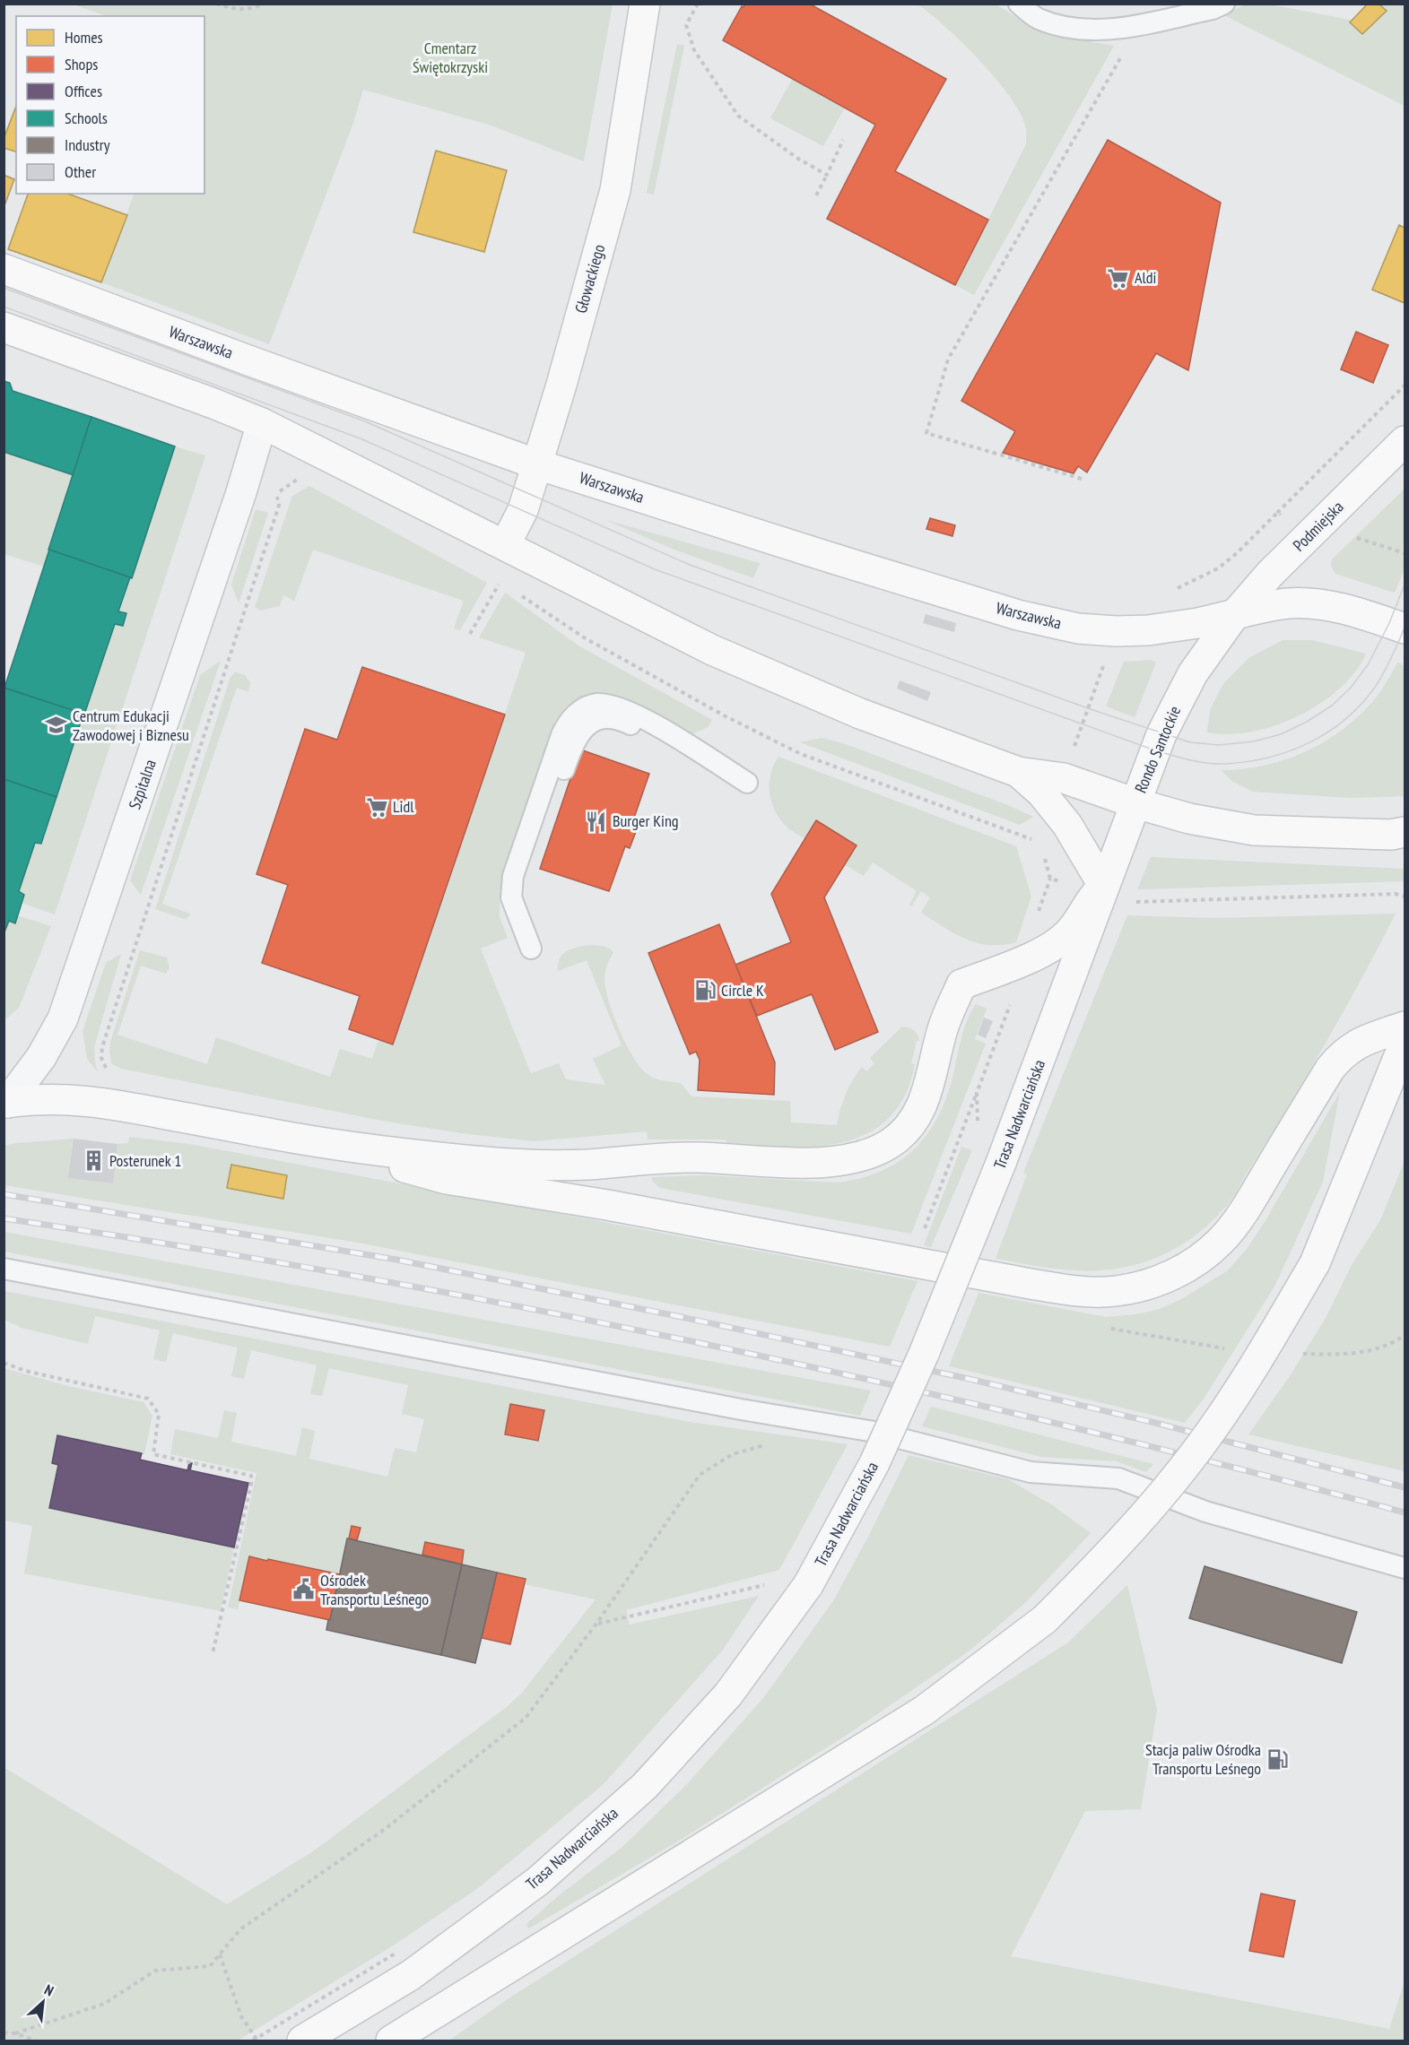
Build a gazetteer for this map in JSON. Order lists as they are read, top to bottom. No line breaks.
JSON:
{"streets":{"main road":["Głowackiego","Warszawska","Podmiejska","Rondo Santockie","Trasa Nadwarciańska"],"street":["Szpitalna"]},"crossings":[["Głowackiego","Warszawska"],["Warszawska","Podmiejska"],["Warszawska","Rondo Santockie"],["Podmiejska","Rondo Santockie"],["Rondo Santockie","Trasa Nadwarciańska"]],"parks":["Cmentarz Świętokrzyski"],"places":{"supermarket":["Aldi","Lidl"],"school or university":["Centrum Edukacji Zawodowej i Biznesu"],"restaurant":["Burger King"],"fuel station":["Circle K","Stacja paliw Ośrodka Transportu Leśnego"],"building":["Posterunek 1"],"public building":["Ośrodek Transportu Leśnego"]},"legend":["Homes","Shops","Offices","Schools","Industry","Other"],"north":"top right"}
